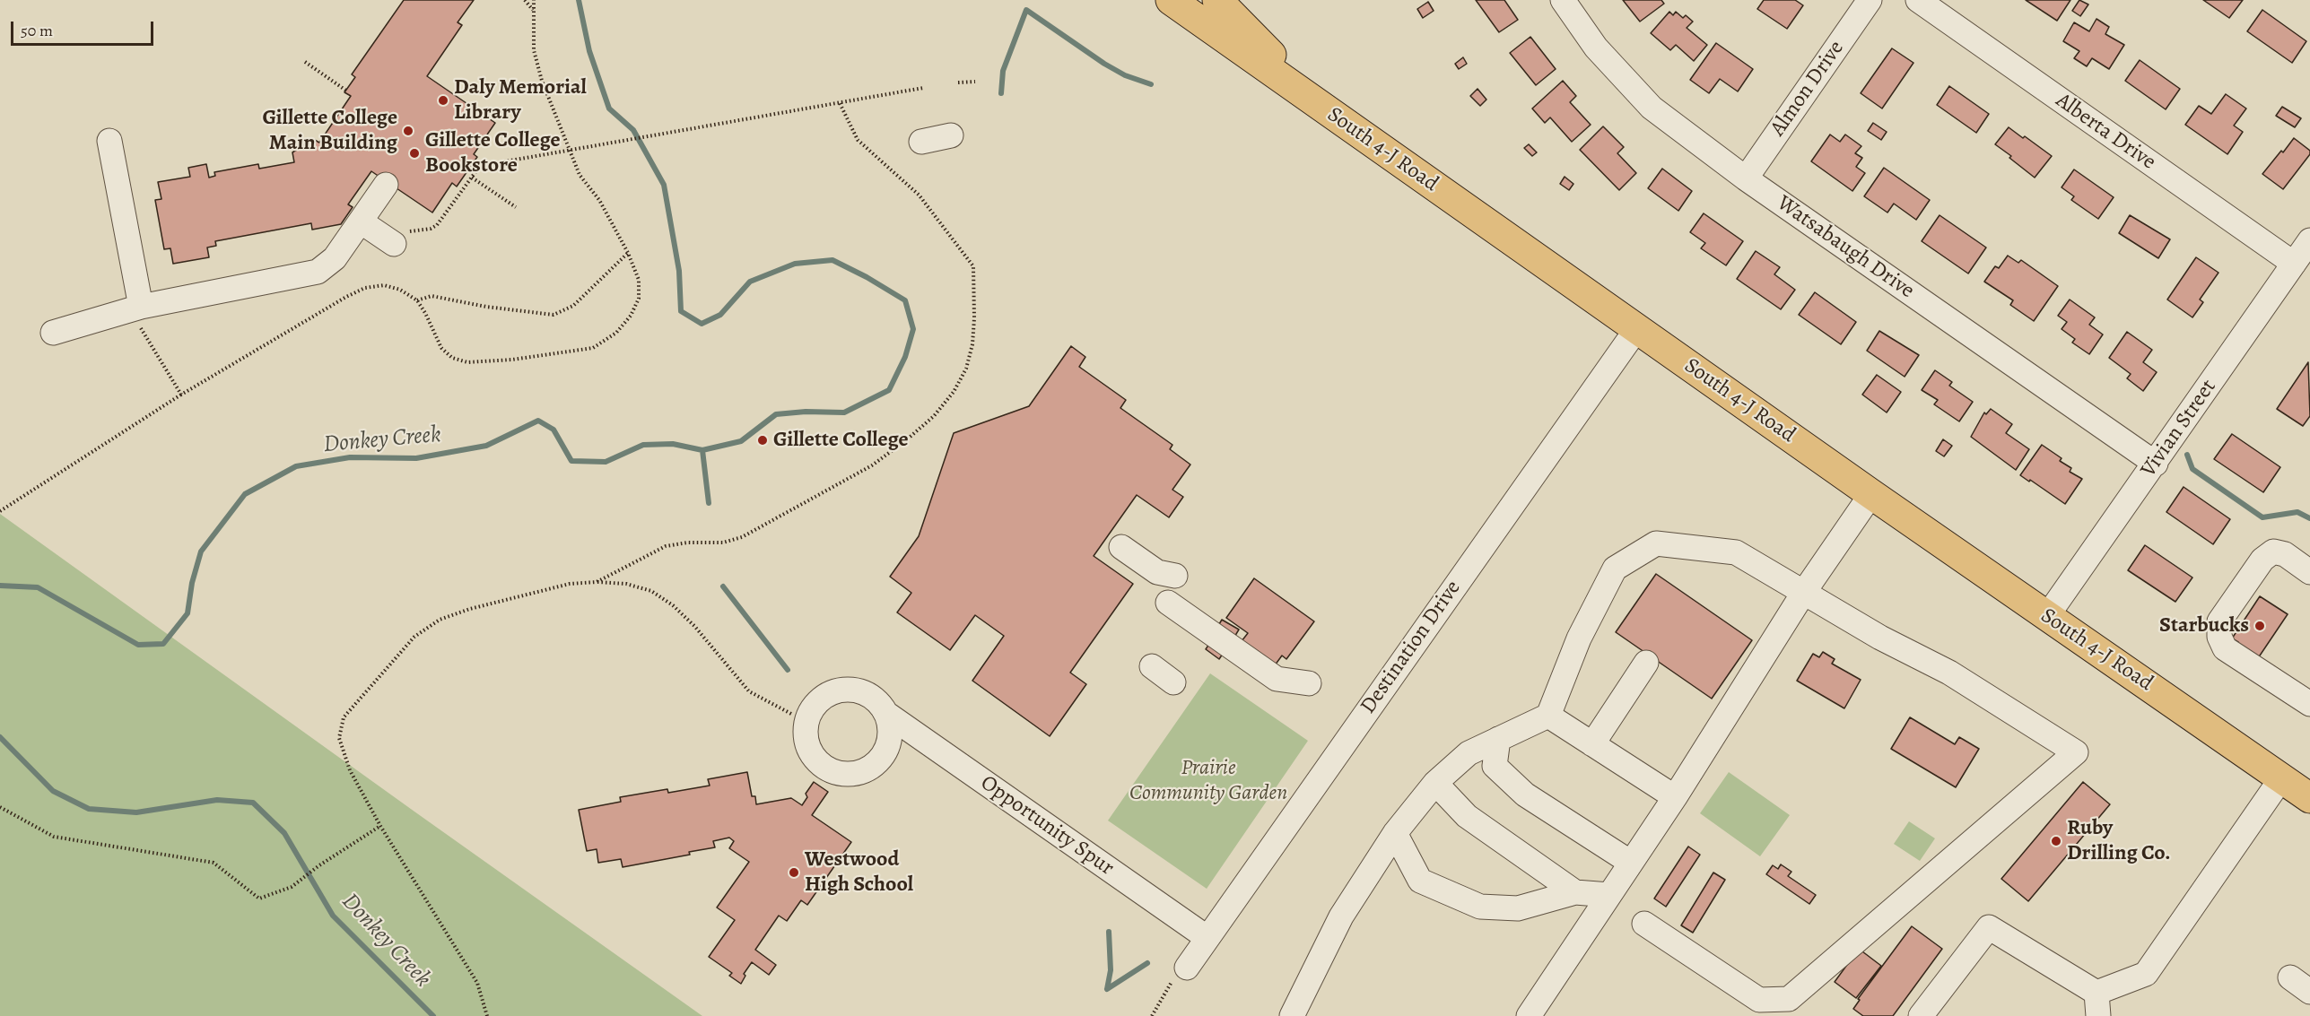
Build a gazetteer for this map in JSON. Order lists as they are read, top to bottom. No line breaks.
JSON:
{"streets":{"main road":["South 4-J Road"],"street":["Almon Drive","Alberta Drive","Watsabaugh Drive","Vivian Street","Destination Drive","Opportunity Spur"]},"crossings":[["Almon Drive","Watsabaugh Drive"],["Alberta Drive","Vivian Street"],["South 4-J Road","Vivian Street"],["South 4-J Road","Destination Drive"],["Watsabaugh Drive","Vivian Street"],["Destination Drive","Opportunity Spur"]],"water":["Donkey Creek"],"parks":["Prairie Community Garden"],"places":["Daly Memorial Library","Gillette College Main Building","Gillette College Bookstore","Gillette College","Starbucks","Ruby Drilling Co.","Westwood High School"],"scale_bar":"50 m"}
